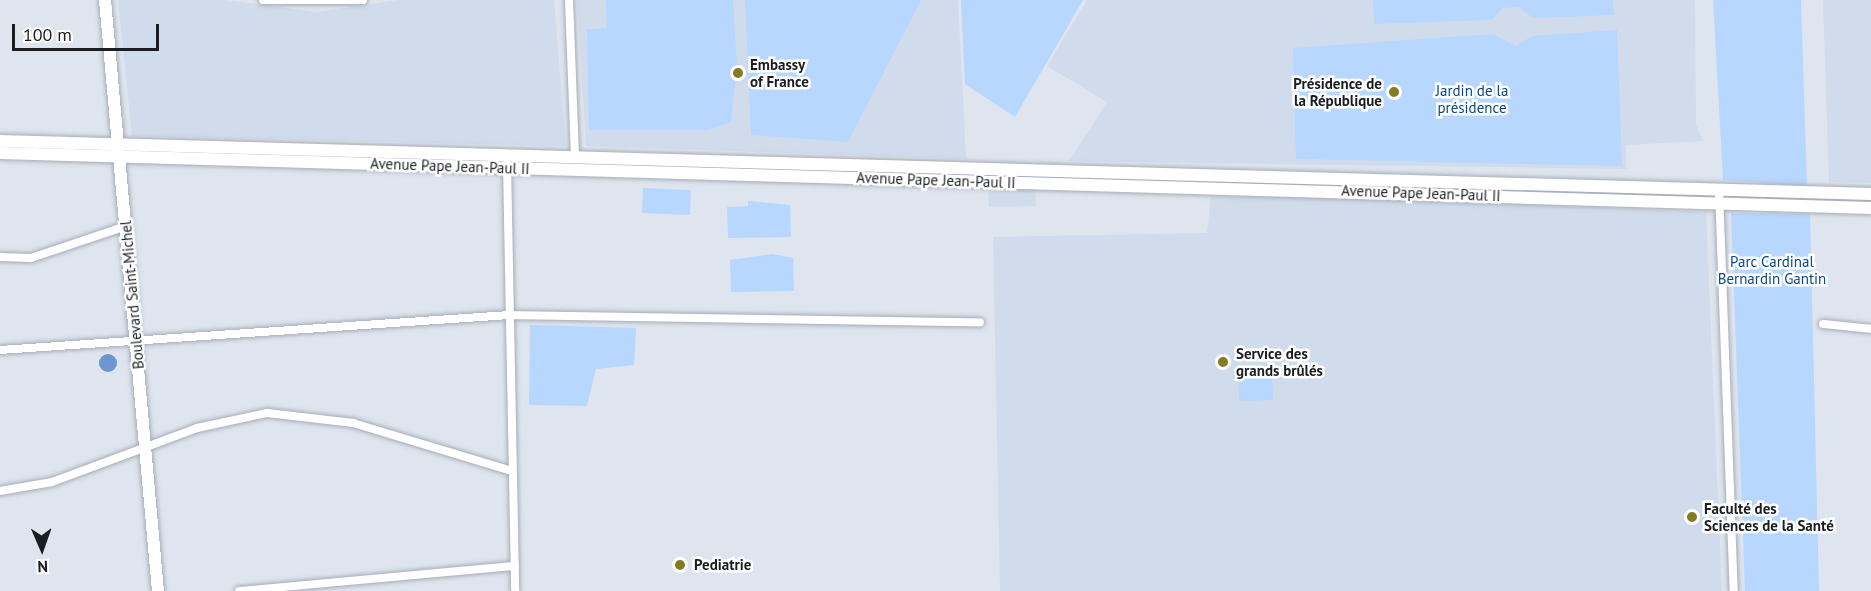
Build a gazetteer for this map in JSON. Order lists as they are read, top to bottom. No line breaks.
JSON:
{"streets":{"main road":["Avenue Pape Jean-Paul II","Boulevard Saint-Michel"]},"crossings":[["Avenue Pape Jean-Paul II","Boulevard Saint-Michel"]],"parks":["Jardin de la présidence","Parc Cardinal Bernardin Gantin"],"places":["Embassy of France","Présidence de la République","Service des grands brûlés","Faculté des Sciences de la Santé","Pediatrie"],"scale_bar":"100 m","north":"bottom"}
